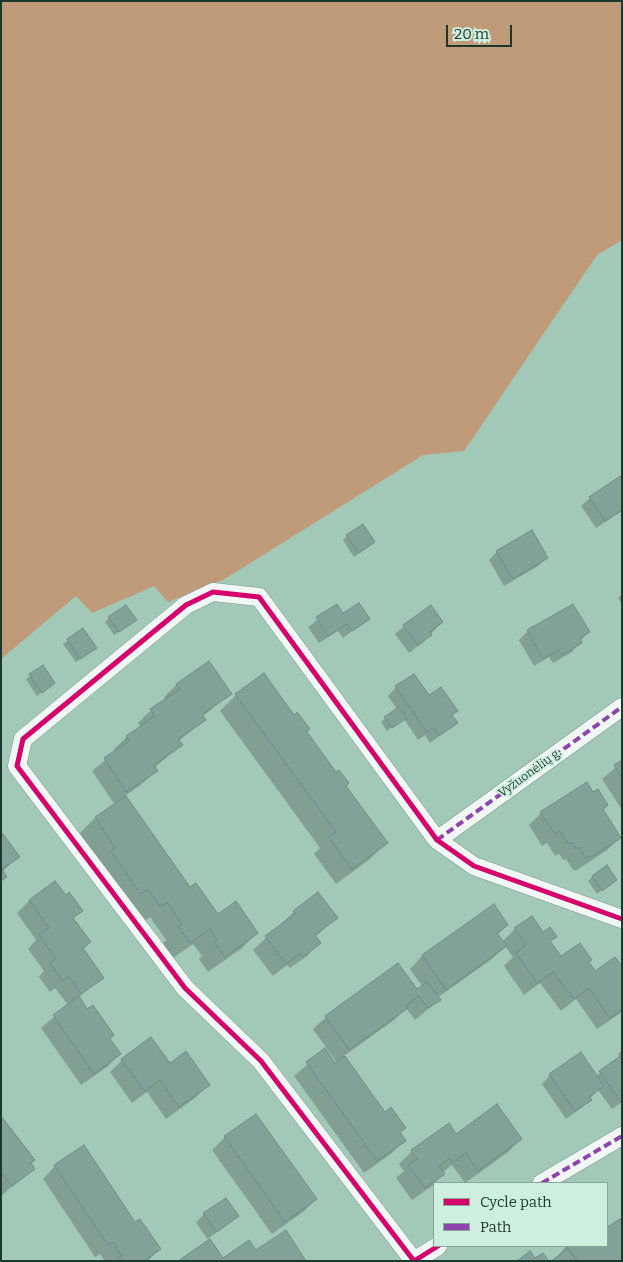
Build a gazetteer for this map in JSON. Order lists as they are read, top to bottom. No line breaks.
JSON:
{"streets":{"street":["Vyžuonėlių g."]},"legend":["Cycle path","Path"],"scale_bar":"20 m"}
